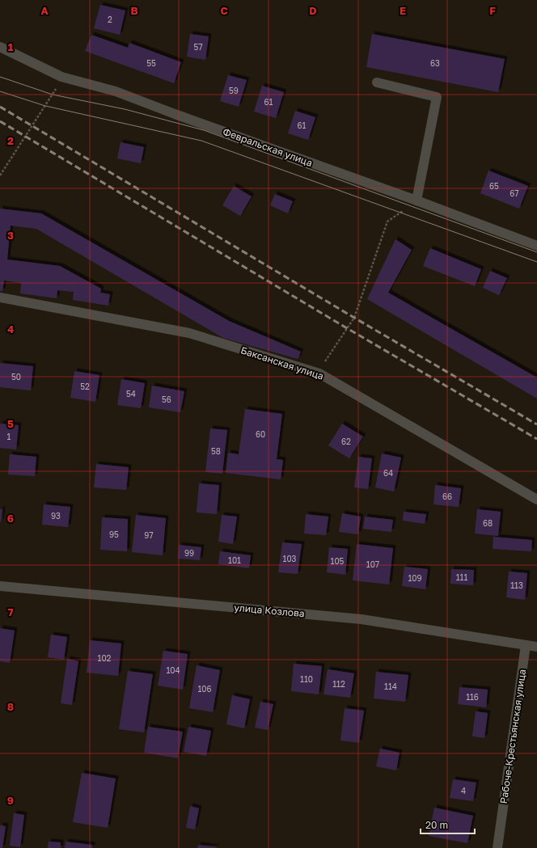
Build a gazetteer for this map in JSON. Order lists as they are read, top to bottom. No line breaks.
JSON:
{"streets":{"street":["Февральская улица","Баксанская улица","улица Козлова","Рабоче-Крестьянская улица"]},"crossings":[["улица Козлова","Рабоче-Крестьянская улица"]],"house_numbers":["2","57","55","63","59","61","61","65","67","50","52","54","56","60","1","62","58","64","66","93","68","95","97","99","103","101","105","107","111","109","113","102","104","110","112","114","106","116","4"],"scale_bar":"20 m","grid":{"columns":["A","B","C","D","E","F"],"rows":["1","2","3","4","5","6","7","8","9"]}}
